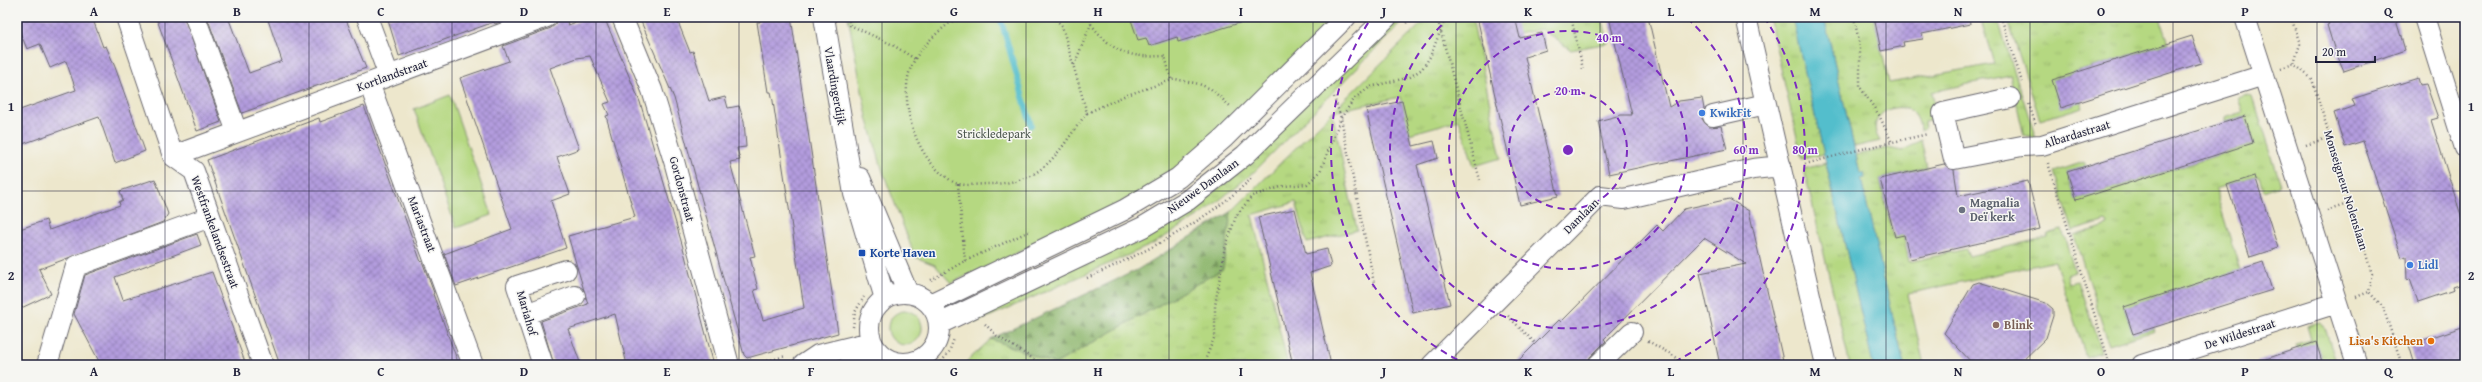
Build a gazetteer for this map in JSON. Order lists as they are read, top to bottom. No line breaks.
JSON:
{"streets":{"street":["Kortlandstraat","Vlaardingerdijk","Albardastraat","Nieuwe Damlaan","Gordonstraat","Damlaan","Mariastraat","Westfrankelandsestraat","Mariahof","De Wildestraat"],"path":["Monseigneur Nolenslaan"]},"crossings":[["Kortlandstraat","Mariastraat"],["Kortlandstraat","Westfrankelandsestraat"],["Vlaardingerdijk","Nieuwe Damlaan"]],"parks":["Strickledepark"],"places":{"other":["KwikFit","Magnalia Deï kerk","Lidl","Blink","Lisa's Kitchen"],"transit":["Korte Haven"]},"scale_bar":"20 m","grid":{"columns":["A","B","C","D","E","F","G","H","I","J","K","L","M","N","O","P","Q"],"rows":["1","2"]},"rings":["40 m","20 m","60 m","80 m"]}
